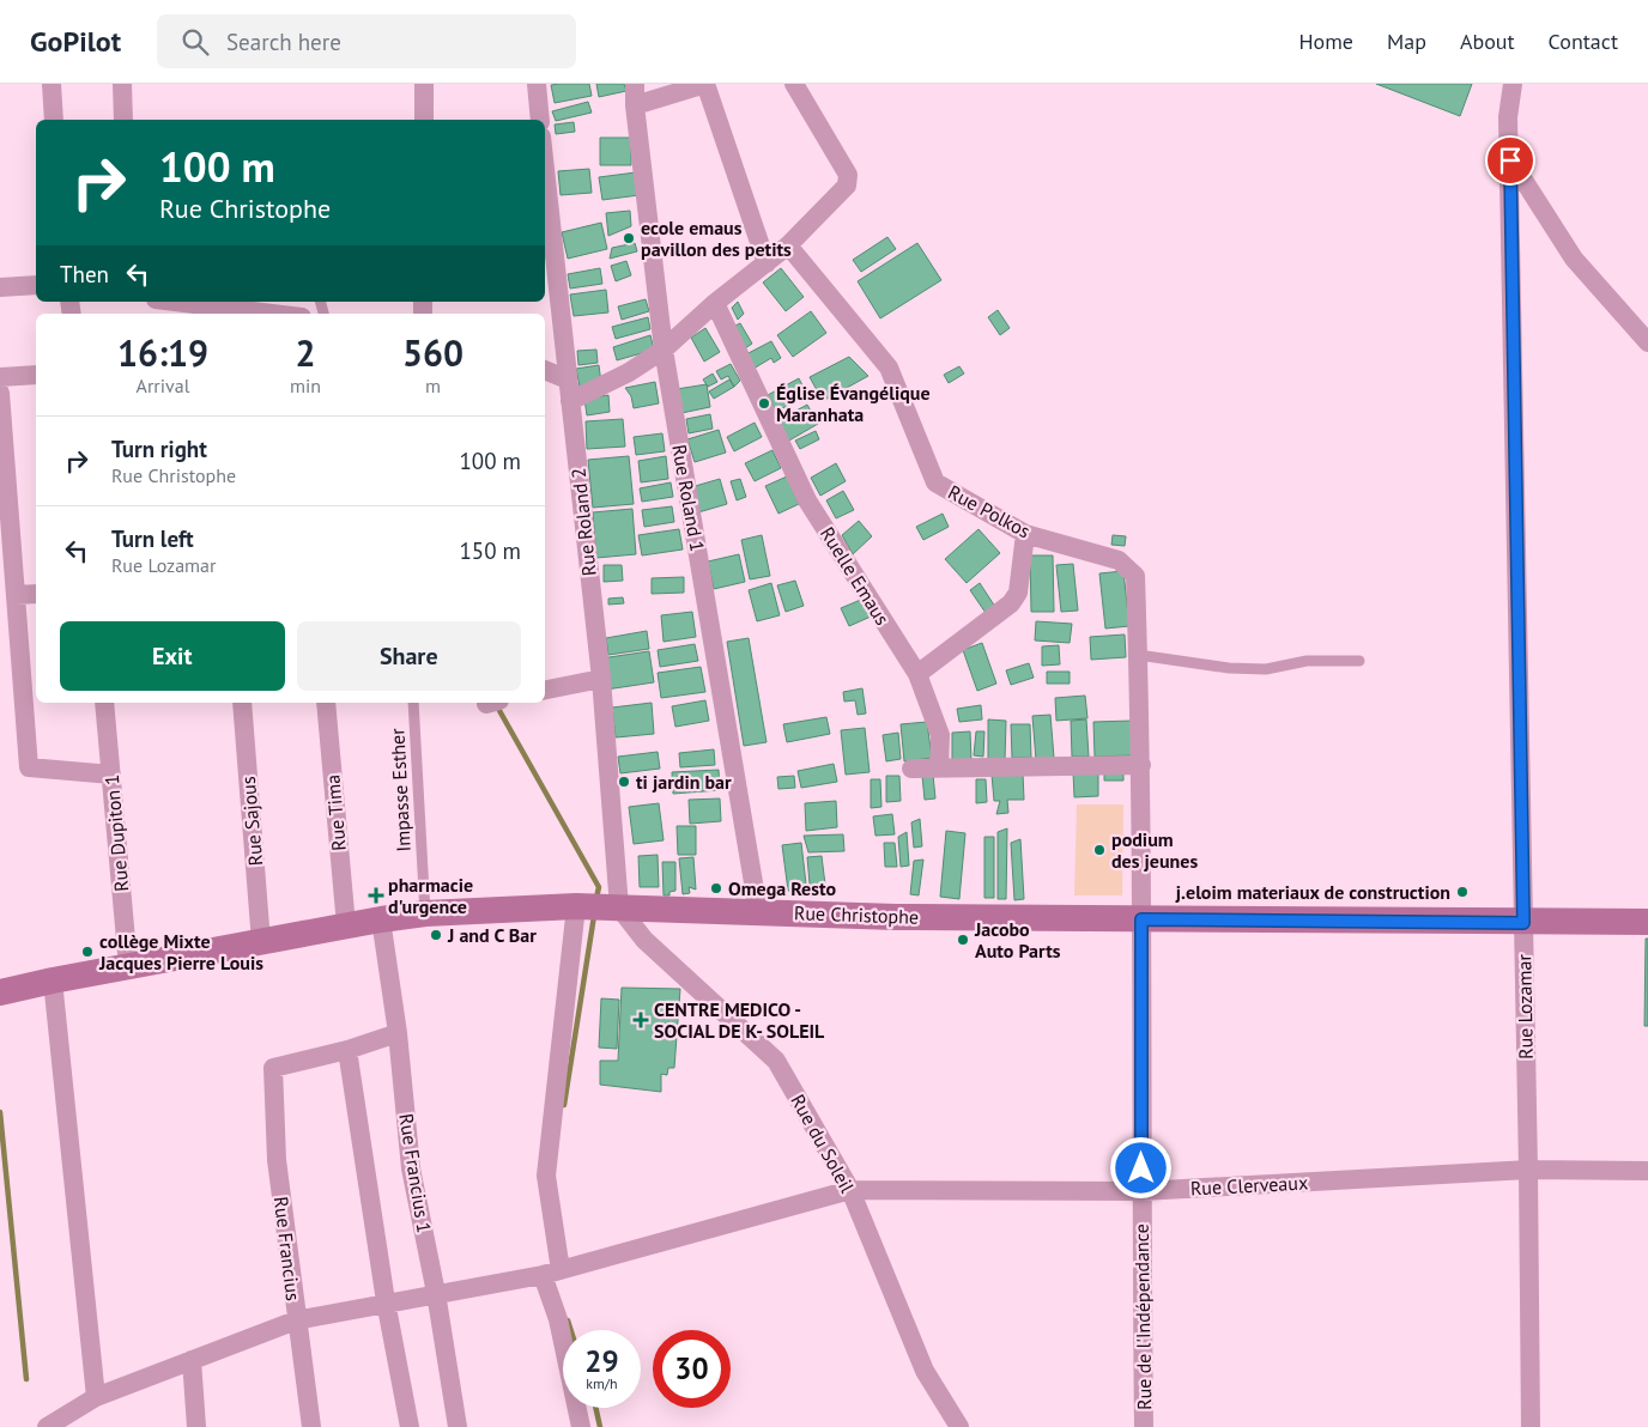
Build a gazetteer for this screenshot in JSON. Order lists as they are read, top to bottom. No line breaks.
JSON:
{"streets":{"street":["Rue Roland 1","Rue Polkos","Rue Roland 2","Ruelle Emaus","Rue Tima","Rue Sajous","Rue Dupiton 1","Rue Christophe","Rue Lozamar","Rue du Soleil","Rue Francius 1","Rue Clerveaux","Rue Francius","Rue de l'Indépendance"],"lane":["Impasse Esther"]},"crossings":[["Rue Roland 1","Rue Christophe"],["Rue Polkos","Rue Christophe"],["Rue Polkos","Rue de l'Indépendance"],["Rue Roland 2","Rue Christophe"],["Rue Roland 2","Rue du Soleil"],["Impasse Esther","Rue Christophe"],["Rue Tima","Rue Christophe"],["Rue Sajous","Rue Christophe"],["Rue Dupiton 1","Rue Christophe"],["Rue Christophe","Rue Lozamar"],["Rue Christophe","Rue du Soleil"],["Rue Christophe","Rue Francius 1"],["Rue Christophe","Rue de l'Indépendance"],["Rue Lozamar","Rue Clerveaux"],["Rue du Soleil","Rue Clerveaux"],["Rue Francius 1","Rue Clerveaux"],["Rue Clerveaux","Rue Francius"],["Rue Clerveaux","Rue de l'Indépendance"]],"places":{"other":["ecole emaus pavillon des petits","Église Évangélique Maranhata","ti jardin bar","podium des jeunes","Omega Resto","j.eloim materiaux de construction","J and C Bar","Jacobo Auto Parts","collège Mixte Jacques Pierre Louis"],"health":["pharmacie d'urgence","CENTRE MEDICO - SOCIAL DE K- SOLEIL"]},"page":{"header":"GoPilot","search":"Search here","nav":["Home","Map","About","Contact"],"turn":["100 m","Rue Christophe"],"then":"Then","eta":["16:19","Arrival","2","min","560","m"],"list":[{"name":"Turn right","note":"Rue Christophe","value":"100 m"},{"name":"Turn left","note":"Rue Lozamar","value":"150 m"}],"buttons":["Exit","Share"],"speed":"29 km/h","limit":"30"}}
